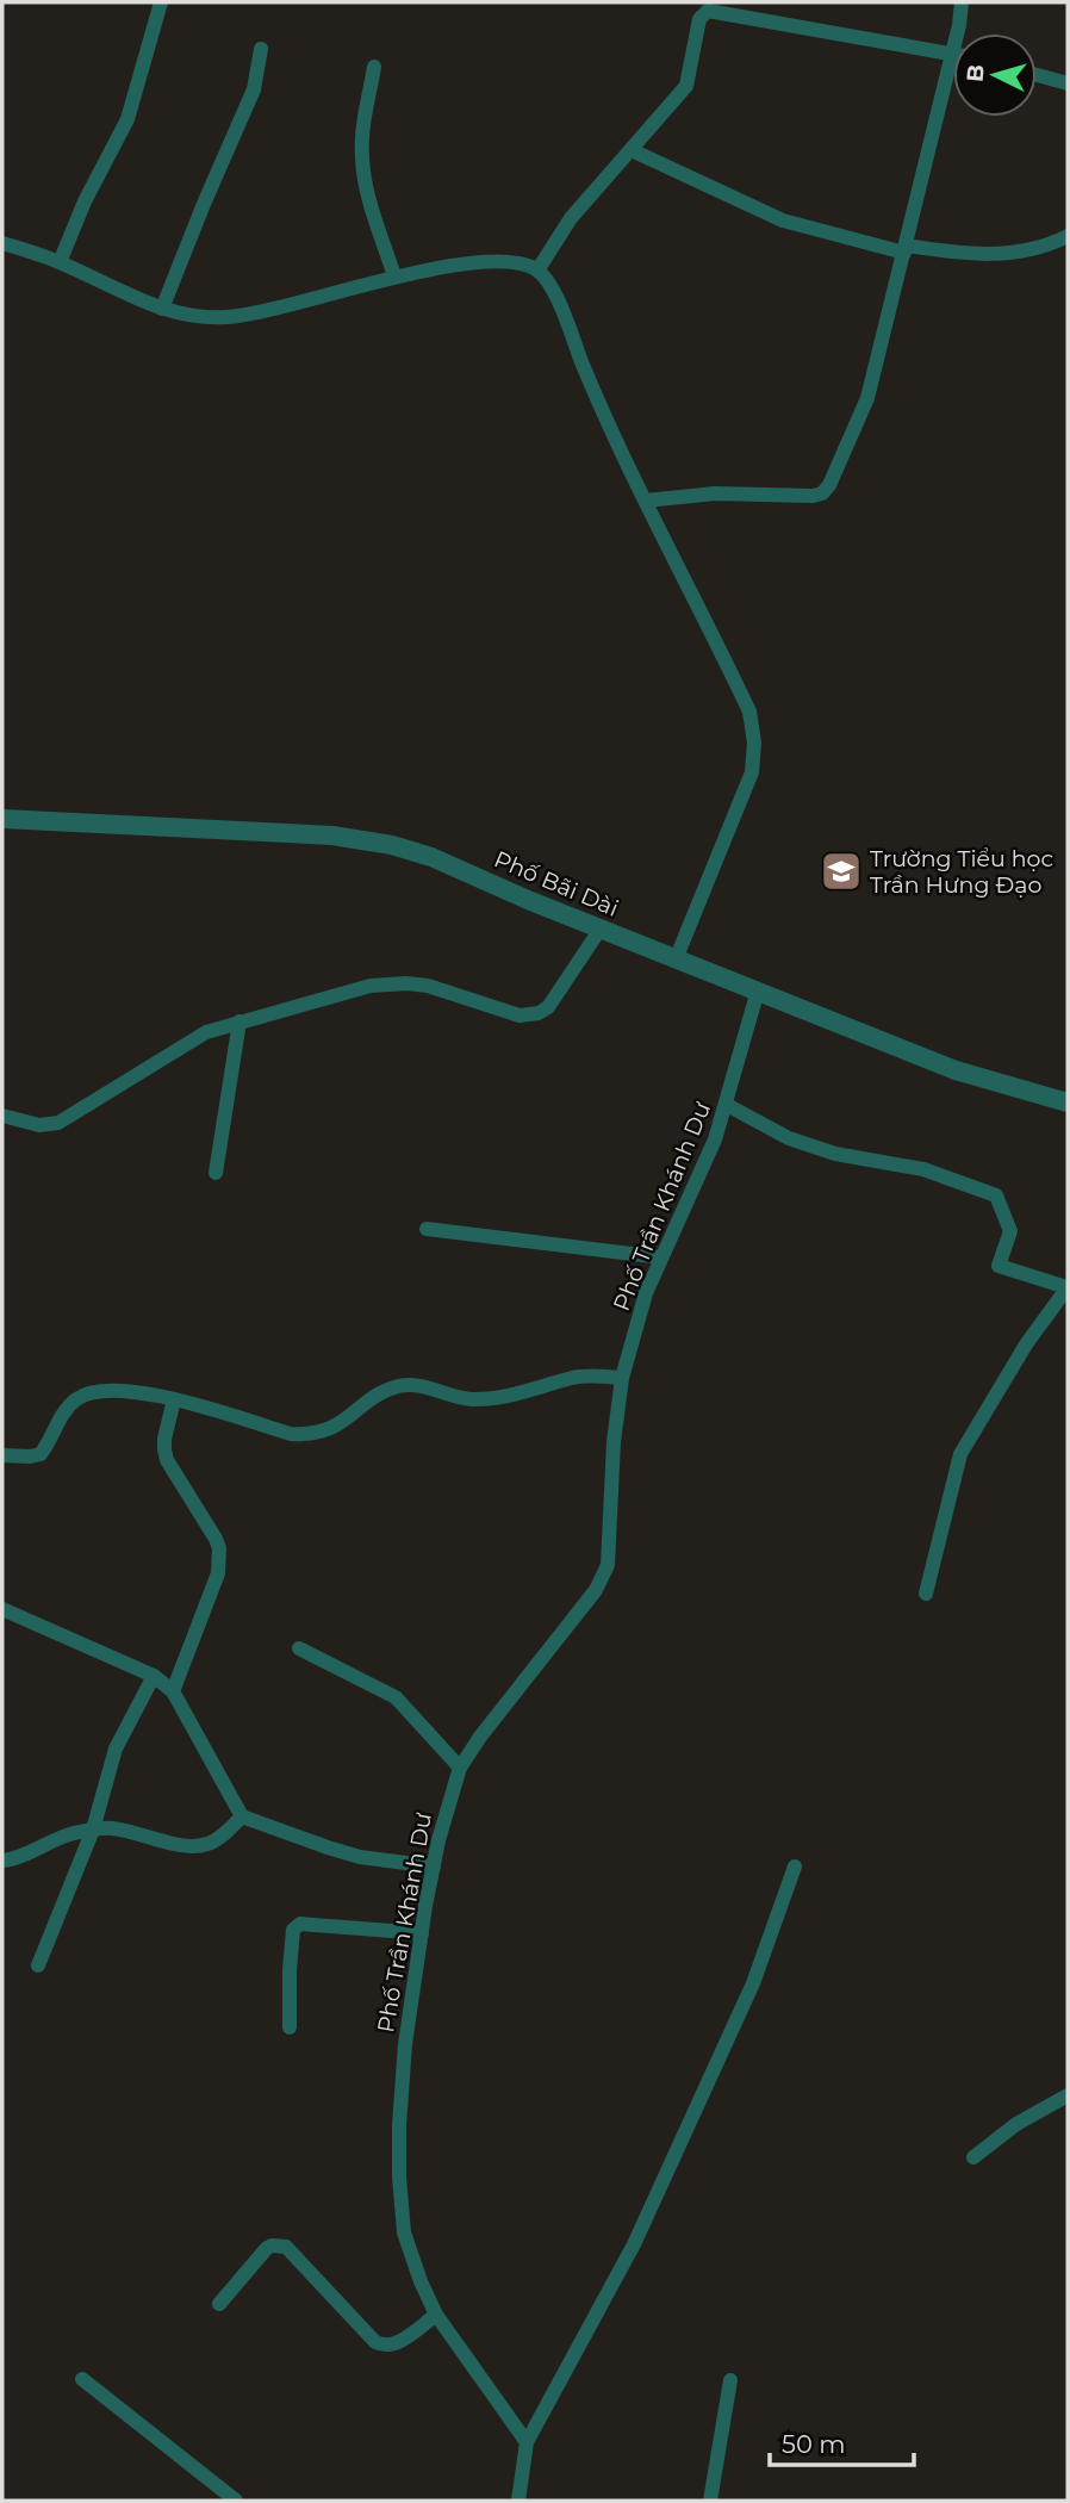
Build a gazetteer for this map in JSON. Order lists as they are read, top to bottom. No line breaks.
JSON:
{"streets":{"street":["Phố Bãi Dài","Phố Trần Khánh Dư"]},"crossings":[["Phố Bãi Dài","Phố Trần Khánh Dư"]],"places":{"school or university":["Trường Tiểu học Trần Hưng Đạo"]},"scale_bar":"50 m","north":"left"}
